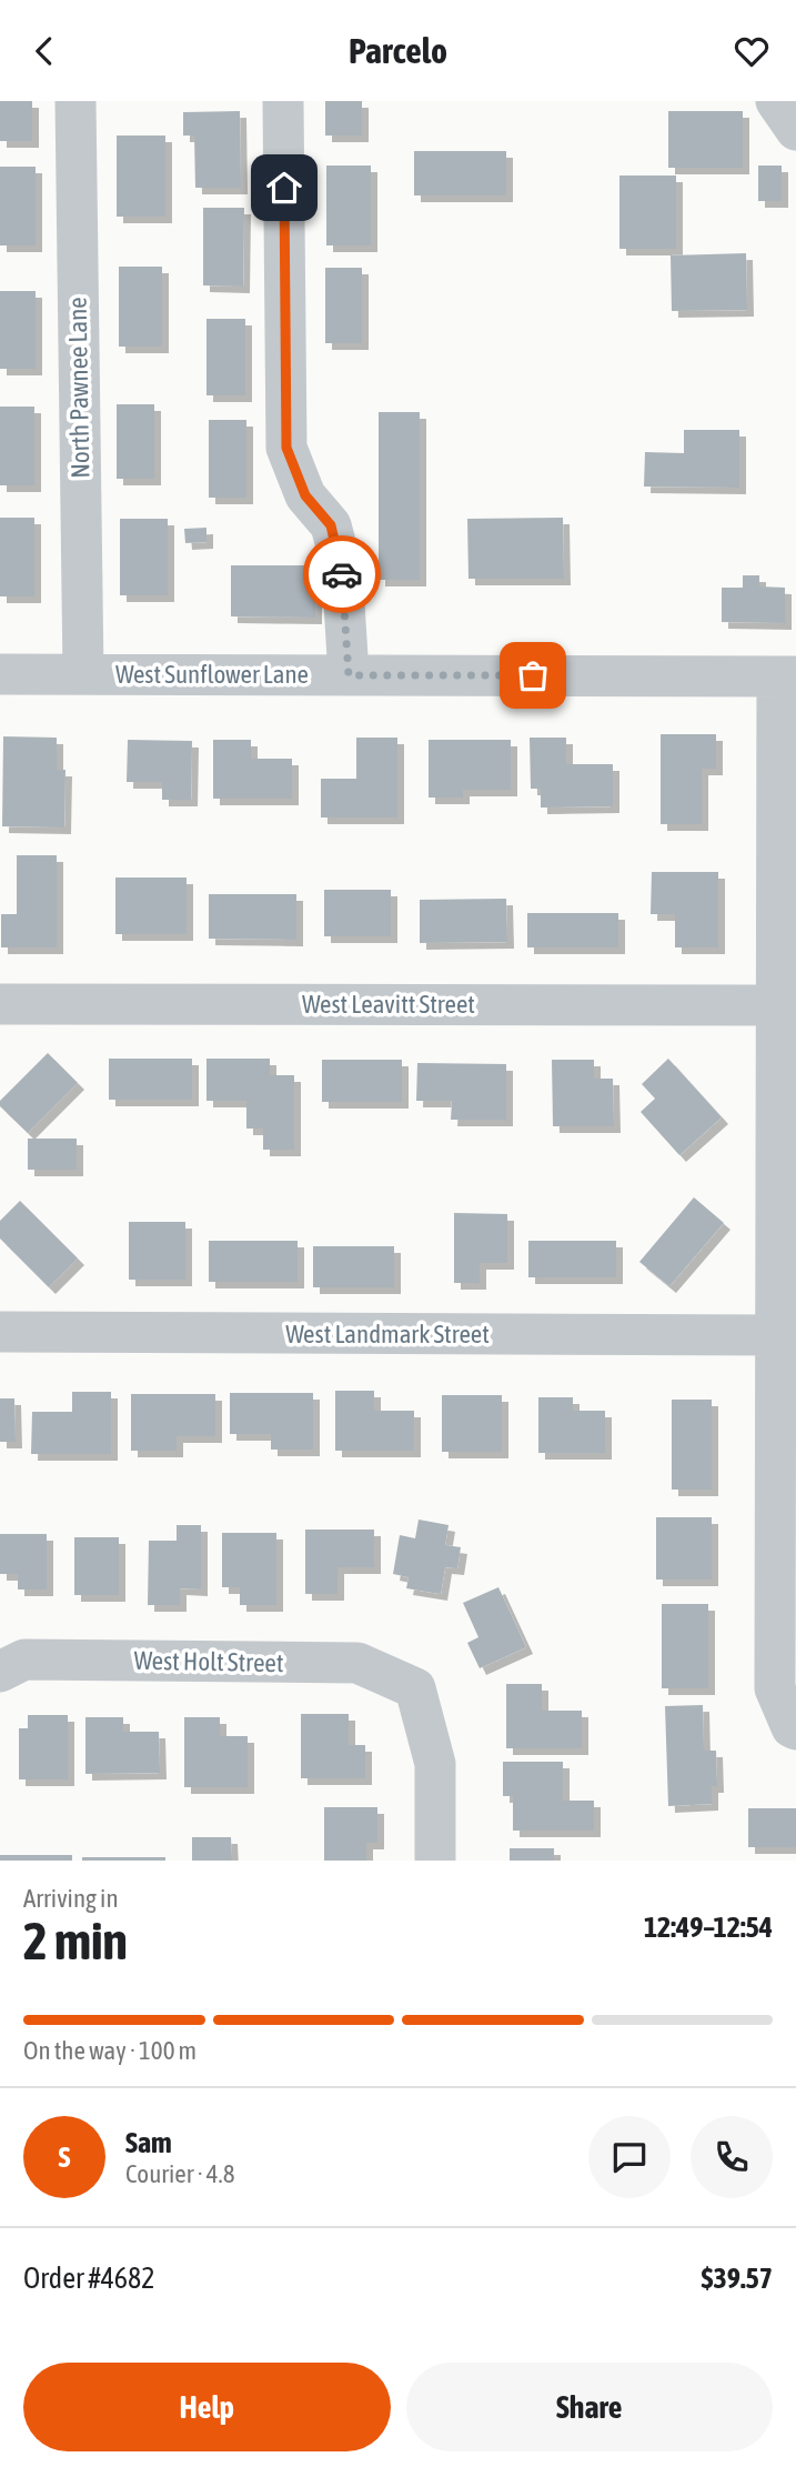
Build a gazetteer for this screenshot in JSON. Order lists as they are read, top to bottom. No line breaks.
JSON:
{"streets":{"street":["North Pawnee Lane","West Sunflower Lane","West Leavitt Street","West Landmark Street","West Holt Street"]},"crossings":[["North Pawnee Lane","West Sunflower Lane"]],"page":{"header":"Parcelo","heading":["2 min","Arriving in","12:49–12:54"],"panel":["Sam","Courier · 4.8","Order #4682","$39.57"],"bar":"On the way · 100 m","round":"S","buttons":["Help","Share"]}}
